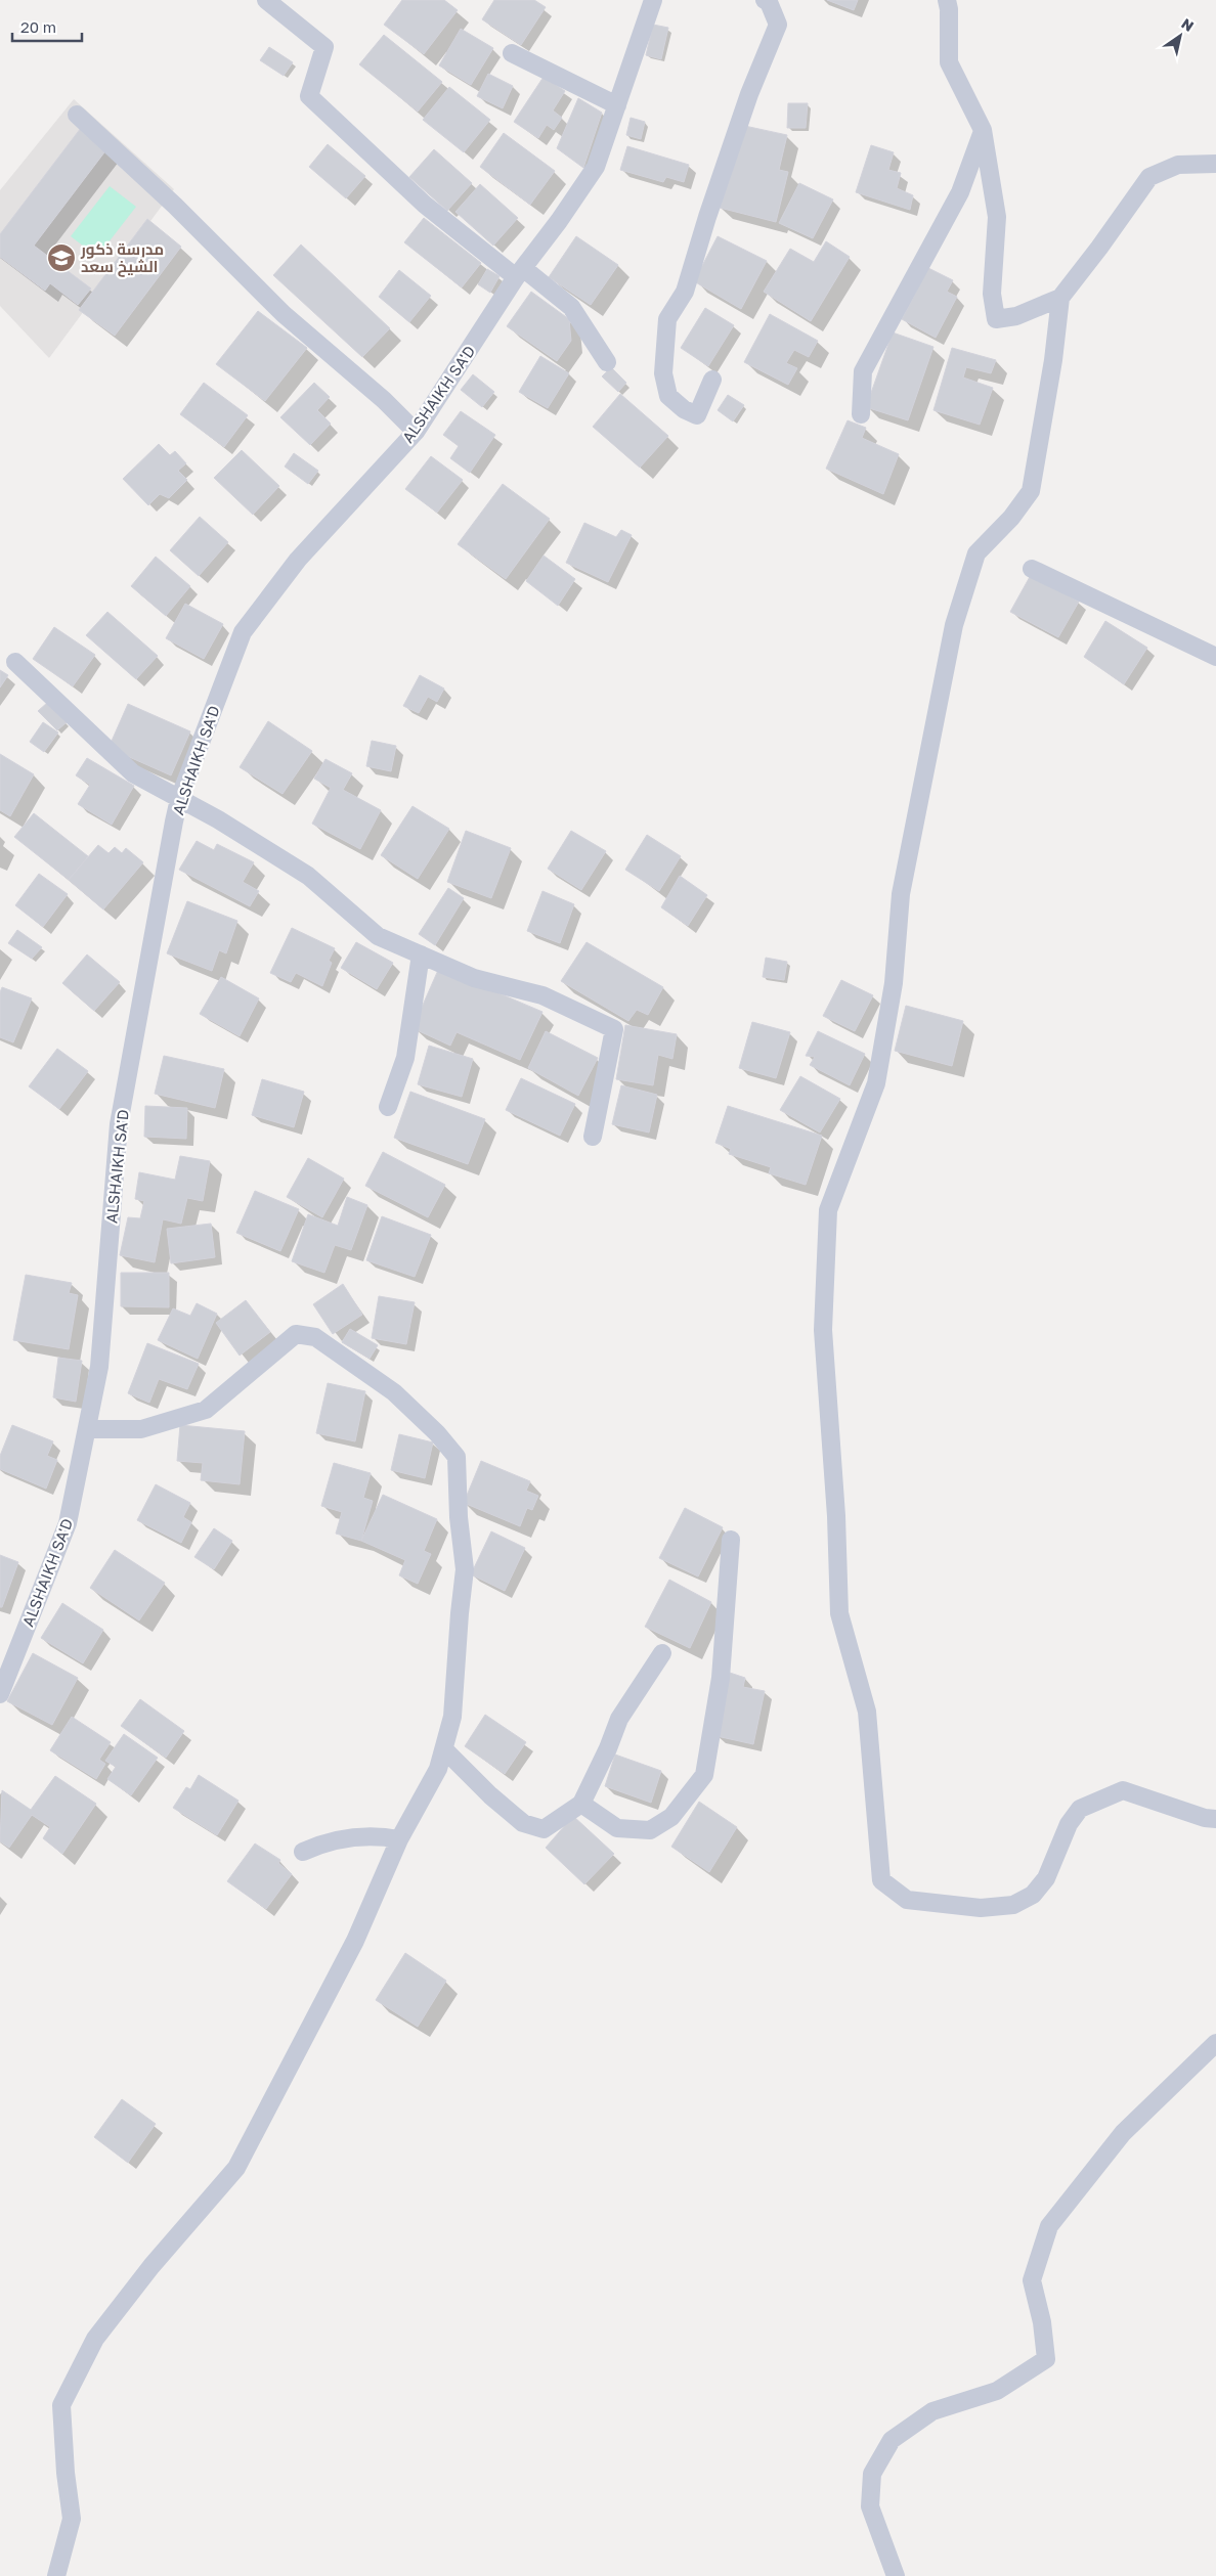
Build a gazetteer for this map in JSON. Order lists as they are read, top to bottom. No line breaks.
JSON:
{"streets":{"street":["ALSHAIKH SA'D"]},"places":{"school or university":["مدرسة ذكور الشيخ سعد"]},"scale_bar":"20 m","north":"top right"}
